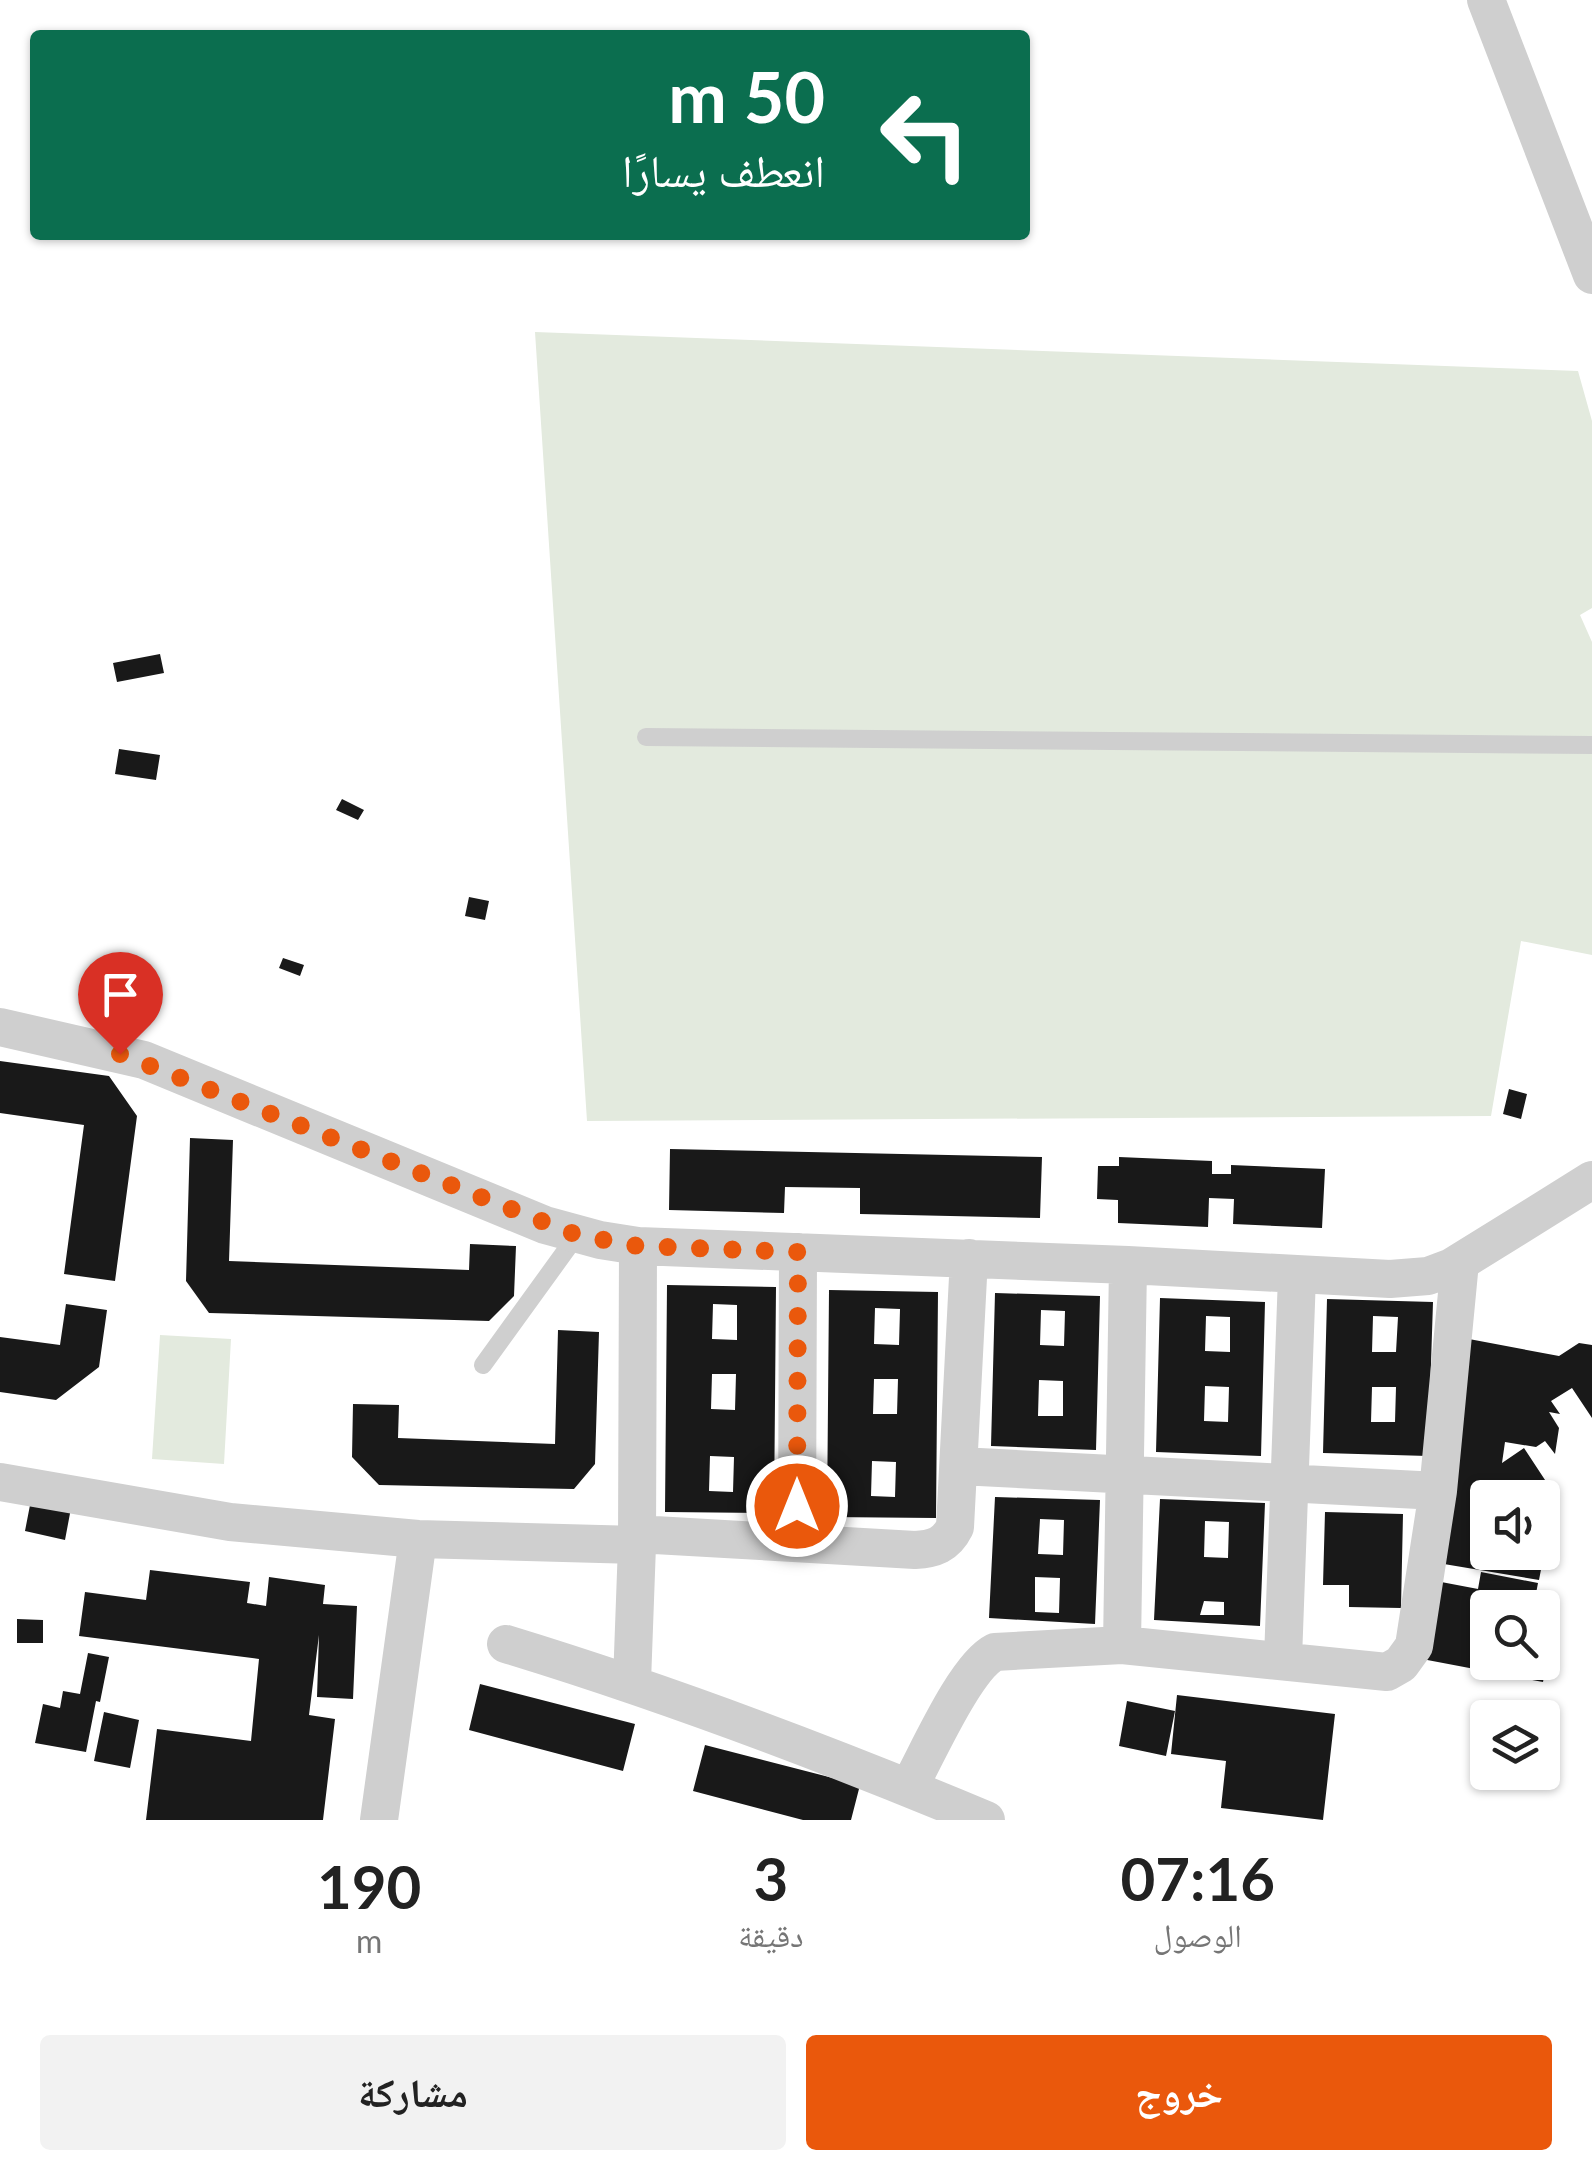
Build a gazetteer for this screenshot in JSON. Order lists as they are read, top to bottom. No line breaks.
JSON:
{"page":{"turn":["50 m","انعطف يسارًا"],"eta":["07:16","الوصول","3","دقيقة","190","m"],"buttons":["خروج","مشاركة"]}}
